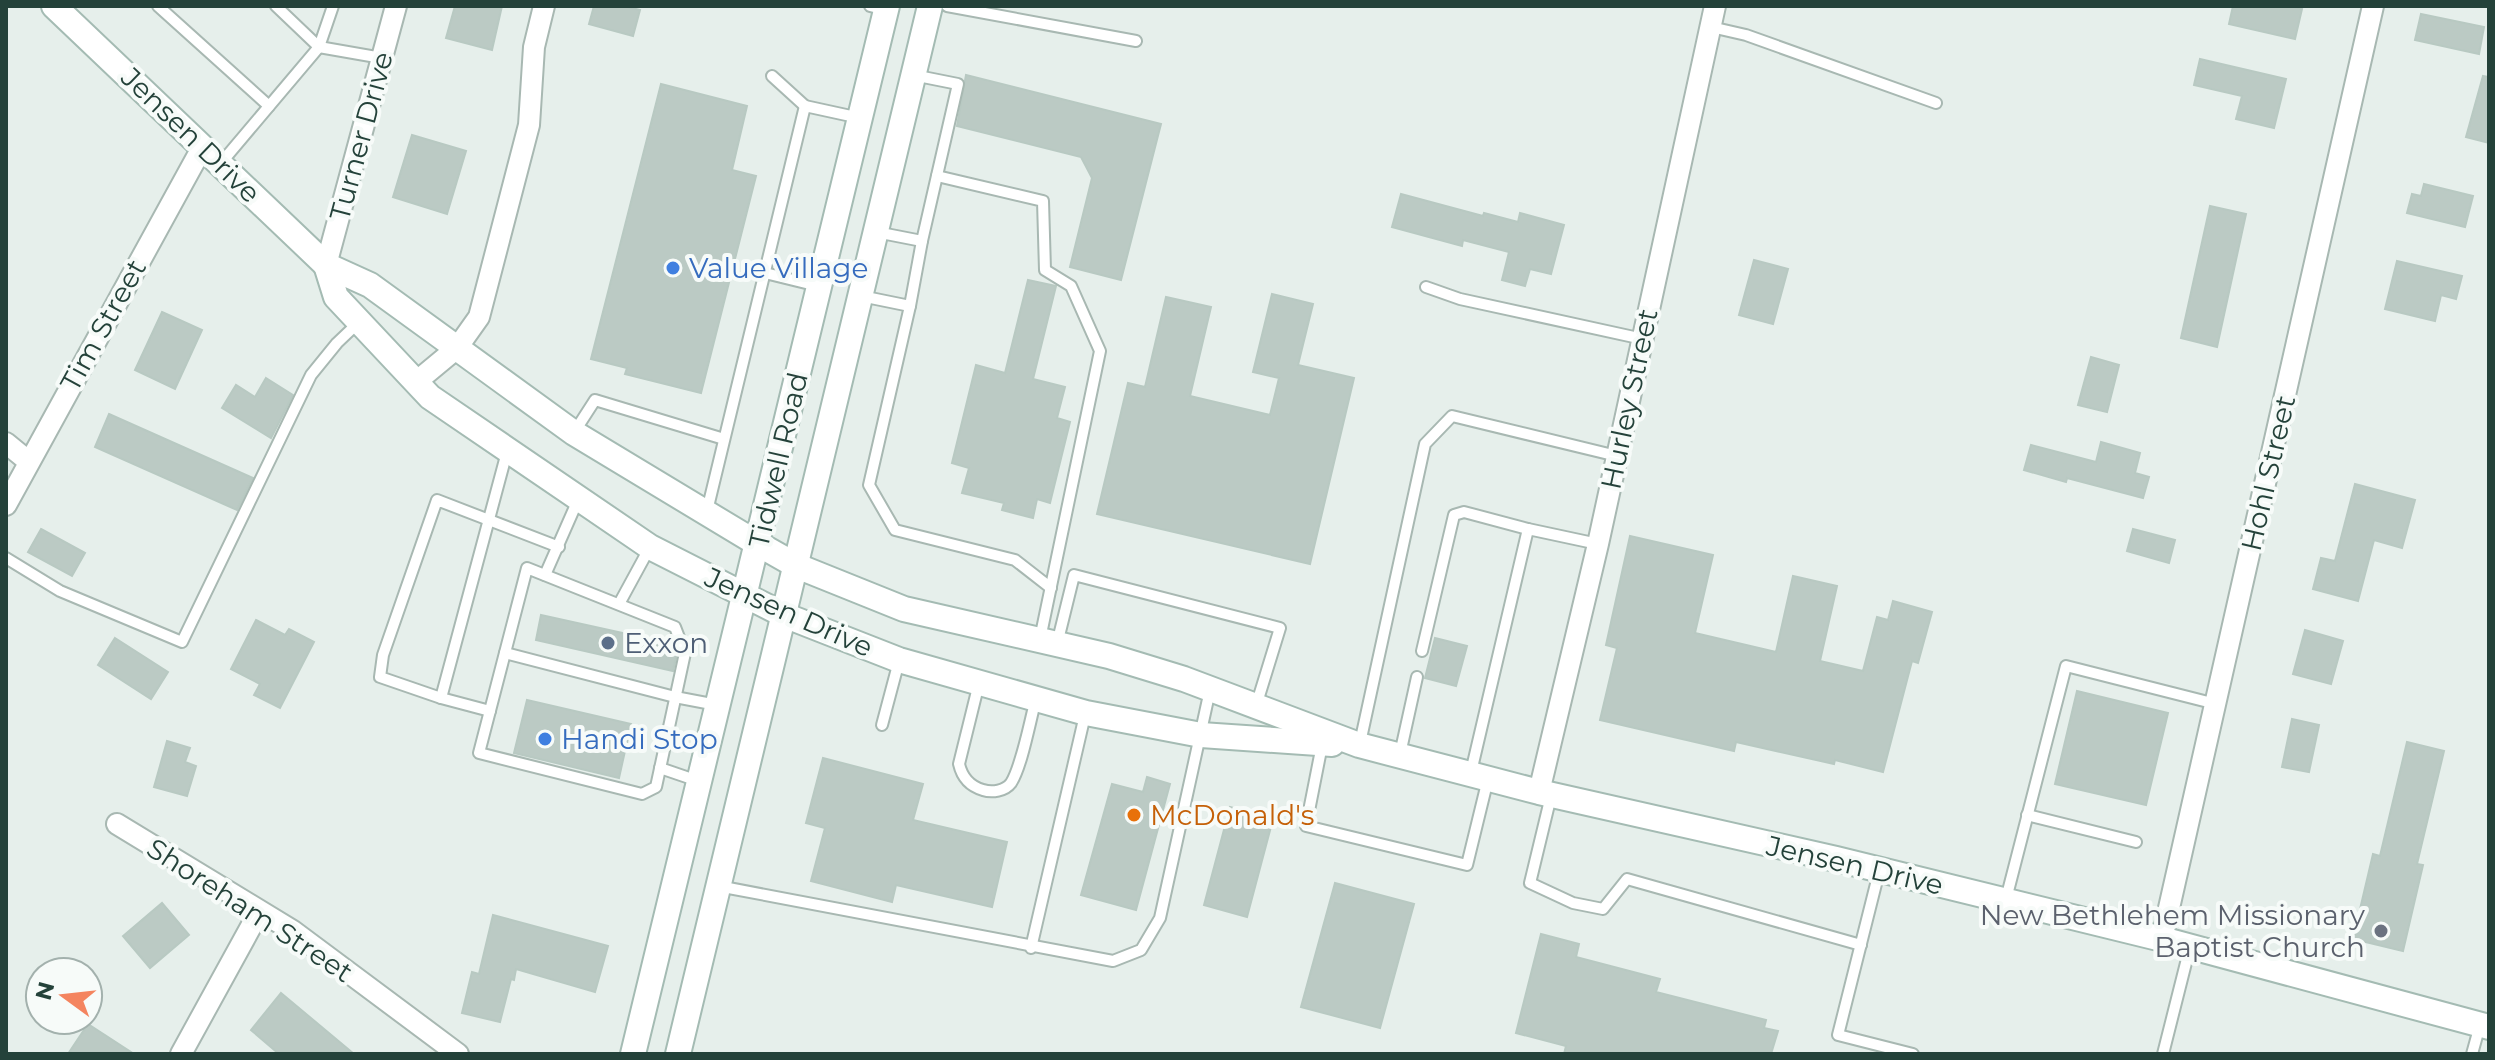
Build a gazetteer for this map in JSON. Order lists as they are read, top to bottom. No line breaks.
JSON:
{"streets":{"main road":["Jensen Drive","Tidwell Road"],"street":["Turner Drive","Tim Street","Hurley Street","Hohl Street","Shoreham Street"]},"crossings":[["Jensen Drive","Turner Drive"],["Jensen Drive","Tim Street"],["Jensen Drive","Hurley Street"],["Jensen Drive","Tidwell Road"],["Jensen Drive","Hohl Street"]],"places":["Value Village","Exxon","Handi Stop","McDonald's","New Bethlehem Missionary Baptist Church"],"north":"left"}
